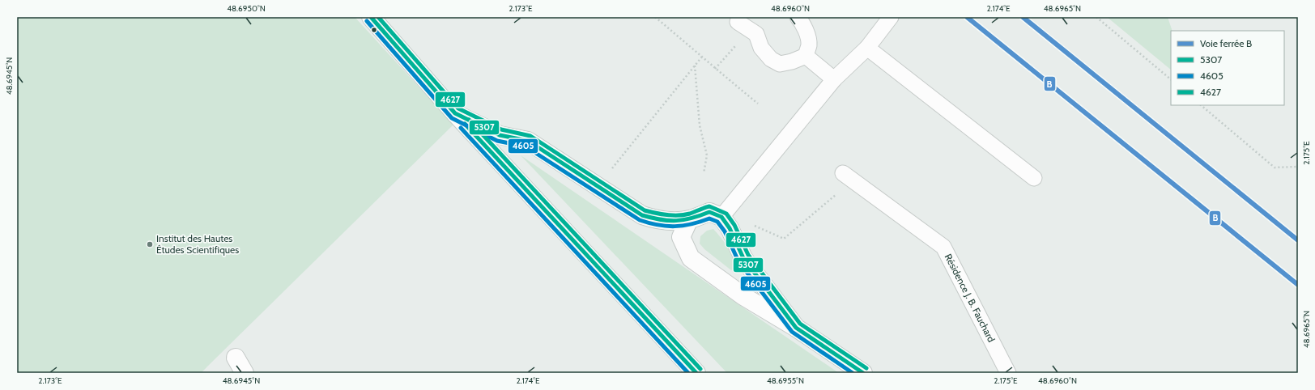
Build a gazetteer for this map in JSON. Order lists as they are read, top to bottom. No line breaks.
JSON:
{"streets":{"lane":["Résidence J. B. Fauchard"]},"places":["Institut des Hautes Études Scientifiques"],"lines":["rail line B","transit line 5307","transit line 4627","transit line 4605"],"legend":["Voie ferrée B","5307","4605","4627"],"coordinates":["48.6950°N","2.173°E","48.6960°N","2.174°E","48.6965°N","48.6945°N","2.175°E","48.6955°N"]}
